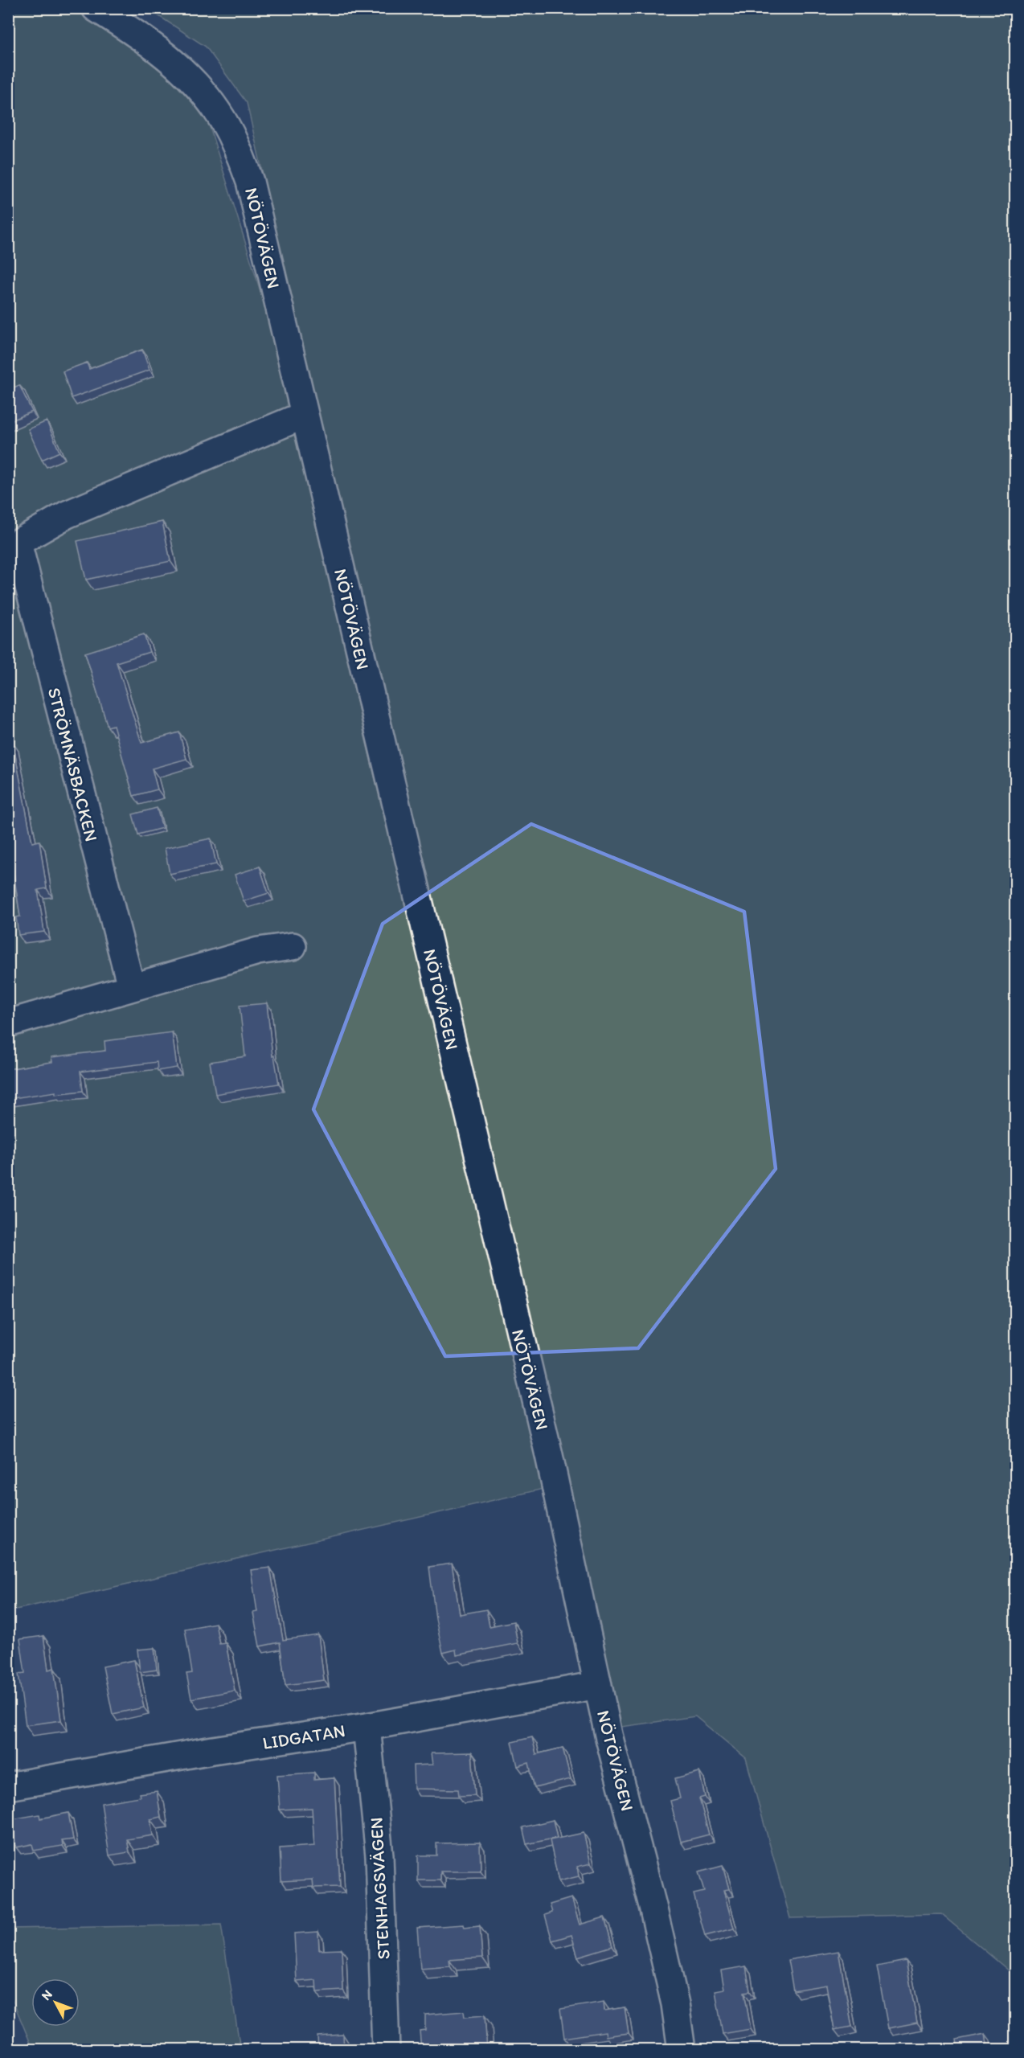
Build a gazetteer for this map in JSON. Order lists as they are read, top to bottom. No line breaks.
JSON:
{"streets":{"street":["NÖTÖVÄGEN","STRÖMNÄSBACKEN","LIDGATAN","STENHAGSVÄGEN"]},"crossings":[["NÖTÖVÄGEN","STRÖMNÄSBACKEN"],["NÖTÖVÄGEN","LIDGATAN"],["LIDGATAN","STENHAGSVÄGEN"]],"north":"top left"}
